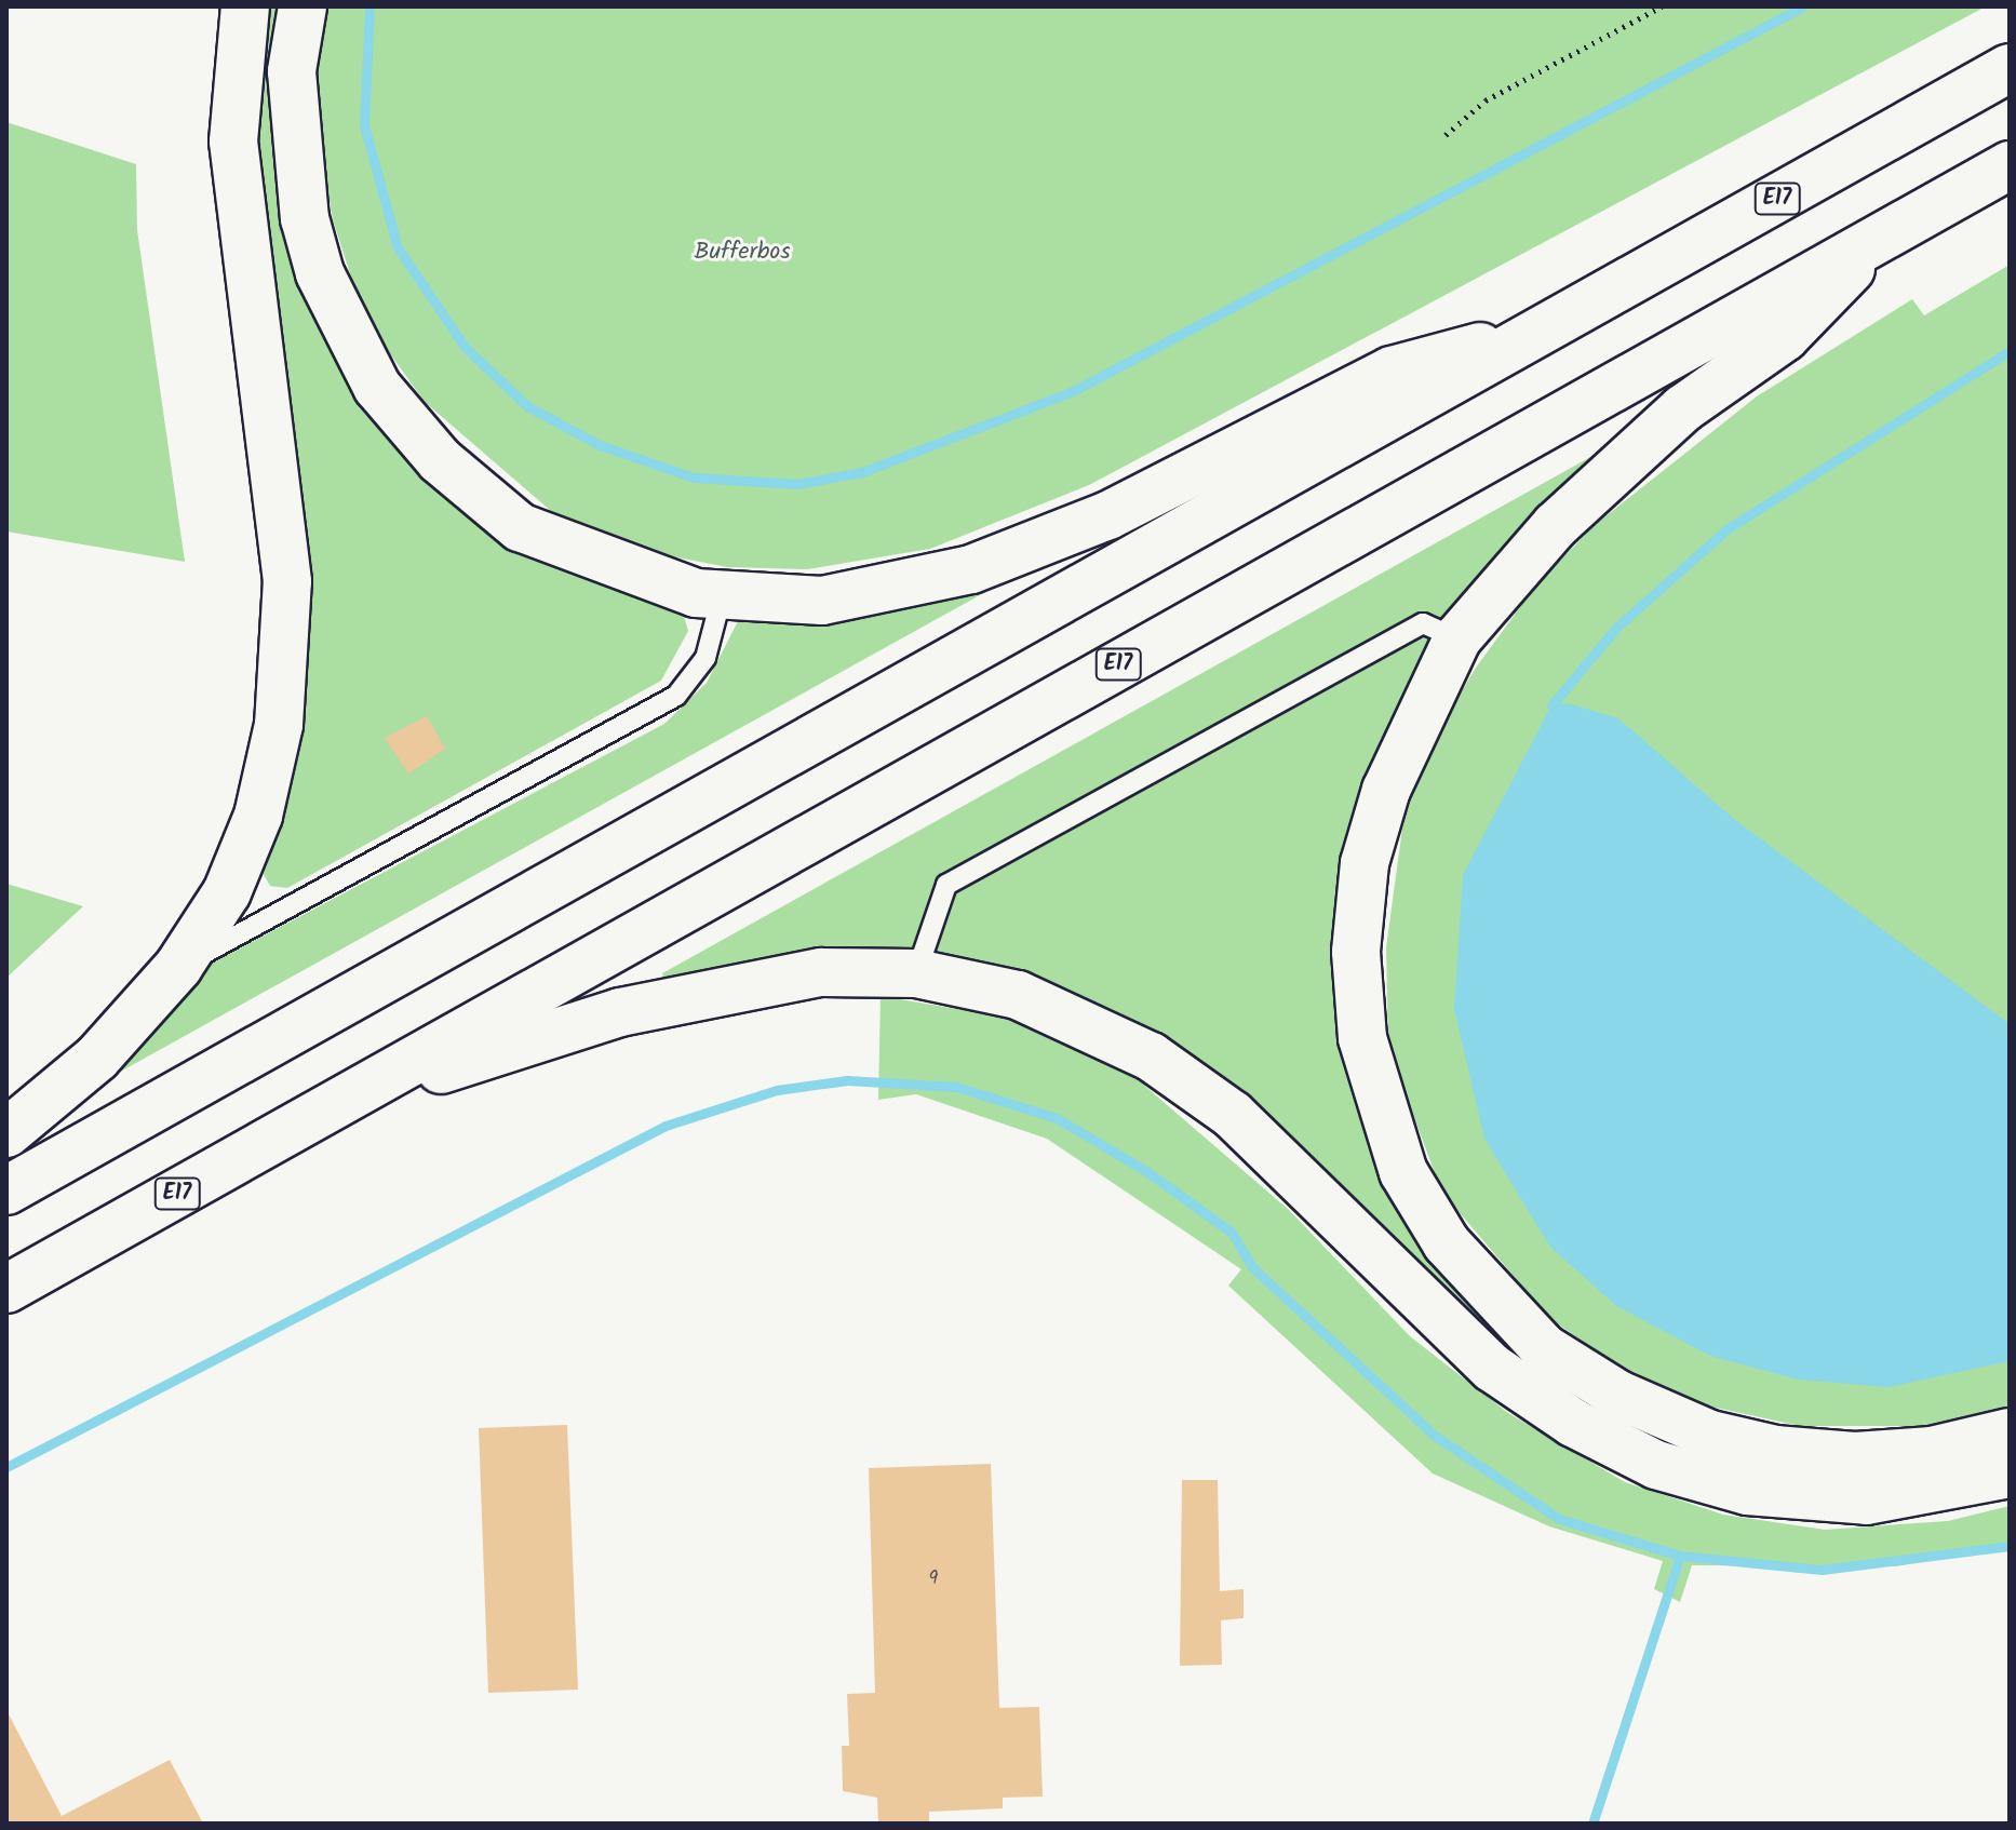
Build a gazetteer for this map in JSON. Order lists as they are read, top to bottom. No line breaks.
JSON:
{"streets":{"highway":["E17"]},"parks":["Bufferbos"],"house_numbers":["9"]}
